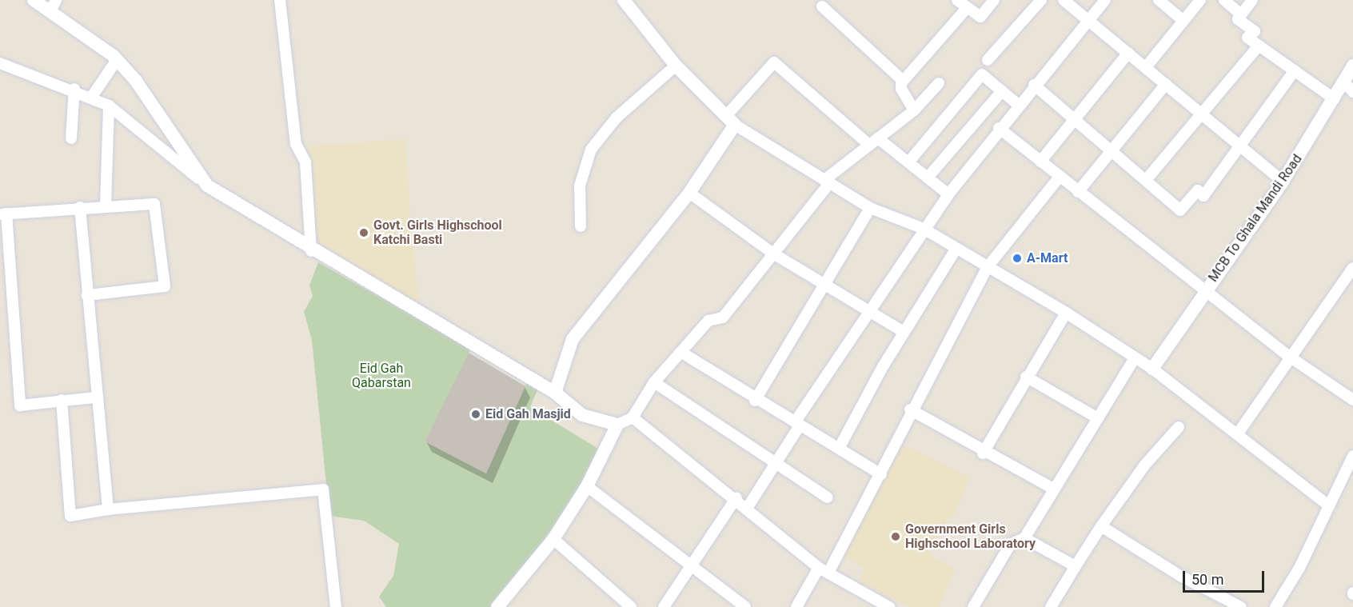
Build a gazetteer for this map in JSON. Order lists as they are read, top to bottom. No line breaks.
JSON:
{"streets":{"street":["MCB To Ghala Mandi Road"]},"parks":["Eid Gah Qabarstan"],"places":["Govt. Girls Highschool Katchi Basti","A-Mart","Eid Gah Masjid","Government Girls Highschool Laboratory"],"scale_bar":"50 m"}
